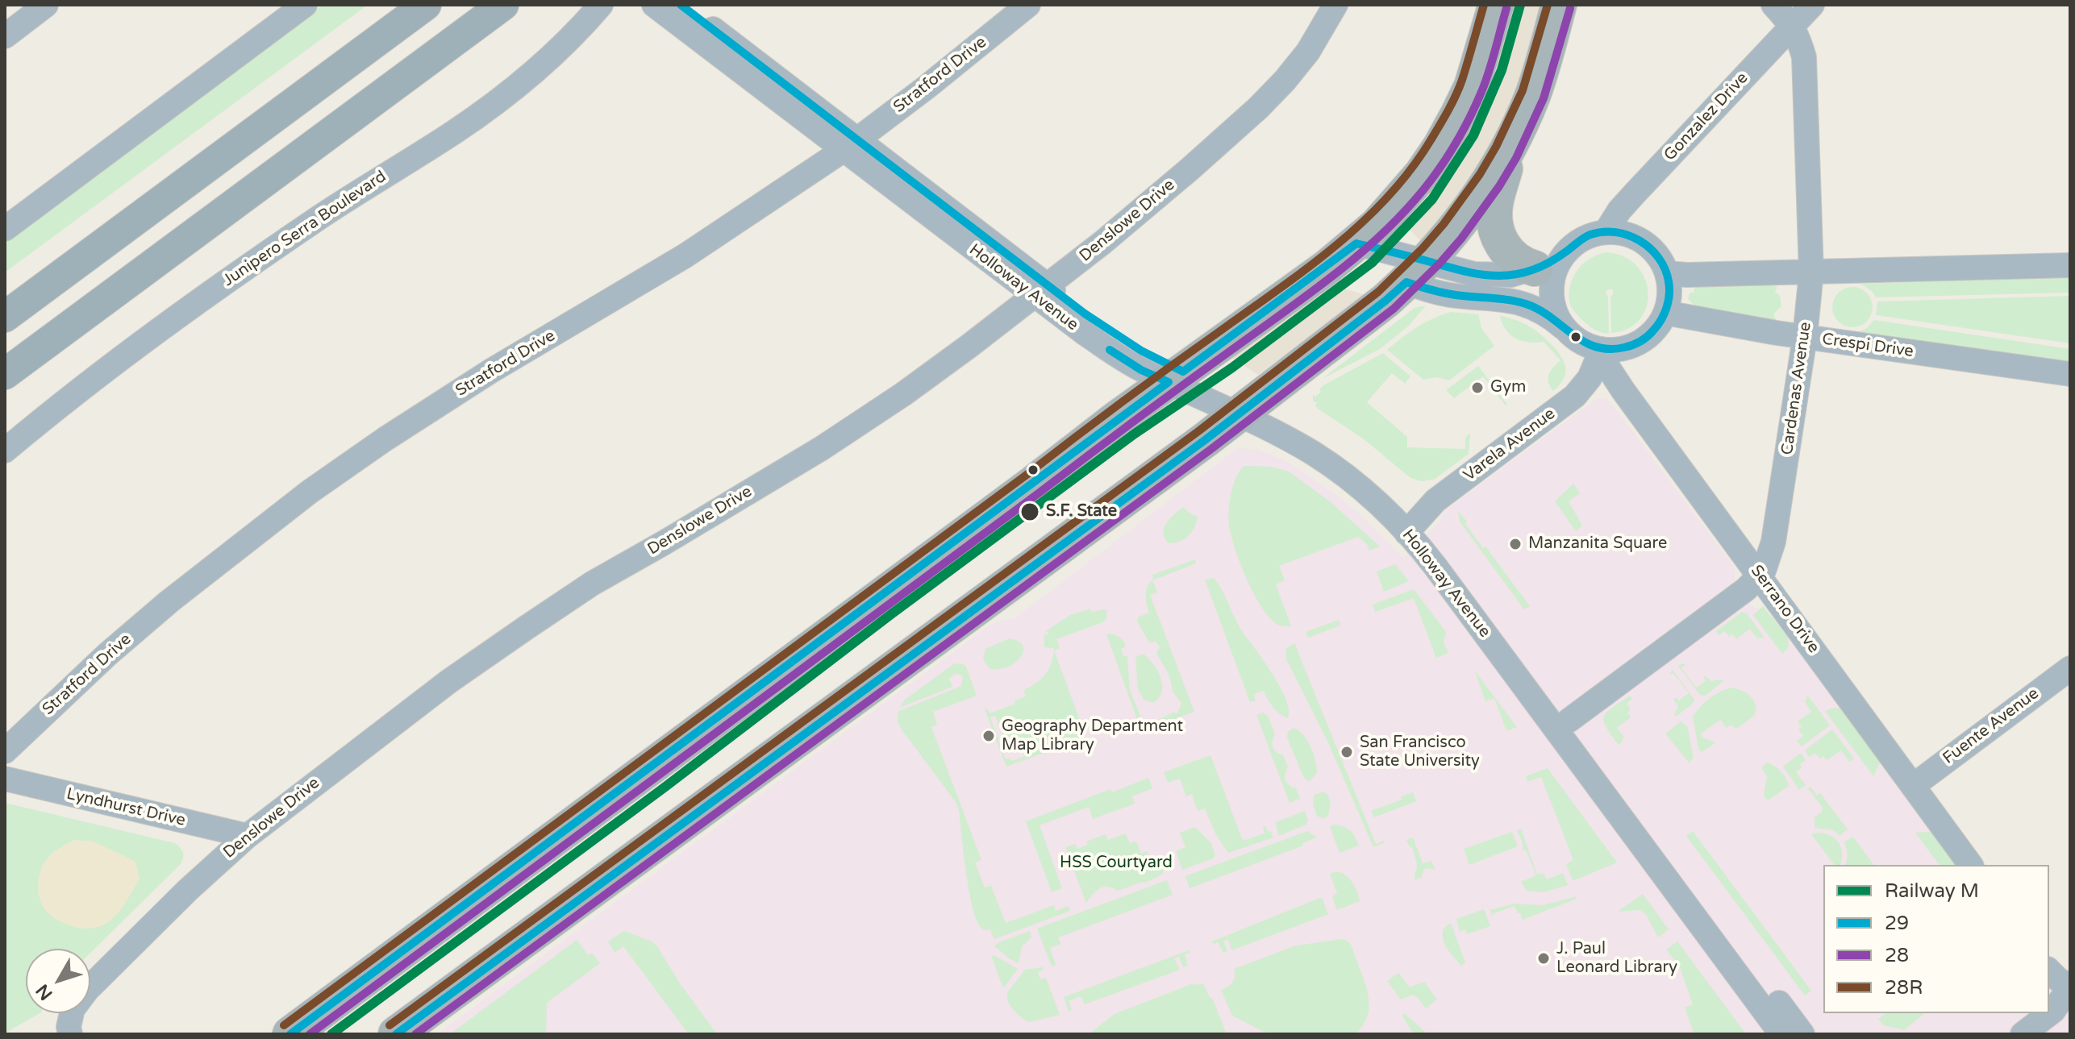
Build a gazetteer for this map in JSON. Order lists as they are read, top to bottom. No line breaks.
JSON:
{"streets":{"street":["Stratford Drive","Gonzalez Drive","Denslowe Drive","Junipero Serra Boulevard","Holloway Avenue","Crespi Drive","Cardenas Avenue","Varela Avenue","Serrano Drive","Fuente Avenue","Lyndhurst Drive"]},"crossings":[["Stratford Drive","Holloway Avenue"],["Gonzalez Drive","Crespi Drive"],["Gonzalez Drive","Cardenas Avenue"],["Gonzalez Drive","Varela Avenue"],["Gonzalez Drive","Serrano Drive"],["Denslowe Drive","Holloway Avenue"],["Denslowe Drive","Lyndhurst Drive"],["Holloway Avenue","Cardenas Avenue"],["Holloway Avenue","Varela Avenue"],["Crespi Drive","Cardenas Avenue"],["Crespi Drive","Varela Avenue"],["Crespi Drive","Serrano Drive"],["Cardenas Avenue","Serrano Drive"],["Varela Avenue","Serrano Drive"],["Serrano Drive","Fuente Avenue"]],"parks":["HSS Courtyard"],"places":["Gym","S.F. State","Manzanita Square","Geography Department Map Library","San Francisco State University","J. Paul Leonard Library"],"lines":["rail line M","transit line 29","transit line 28R","transit line 28"],"legend":["Railway M","29","28","28R"],"north":"bottom left"}
